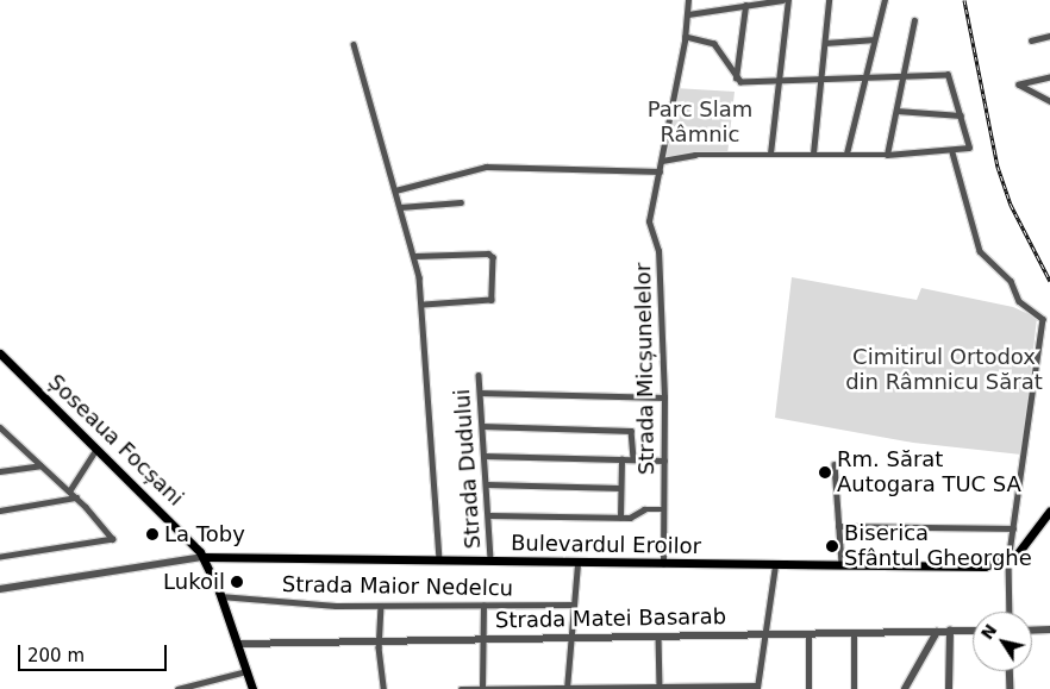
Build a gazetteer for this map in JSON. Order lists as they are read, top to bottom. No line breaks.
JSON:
{"streets":{"main road":["Șoseaua Focșani","Bulevardul Eroilor"],"street":["Strada Micșunelelor","Strada Dudului","Strada Maior Nedelcu","Strada Matei Basarab"]},"crossings":[["Strada Micșunelelor","Bulevardul Eroilor"],["Șoseaua Focșani","Bulevardul Eroilor"],["Șoseaua Focșani","Strada Maior Nedelcu"],["Șoseaua Focșani","Strada Matei Basarab"],["Strada Dudului","Bulevardul Eroilor"]],"parks":["Parc Slam Râmnic","Cimitirul Ortodox din Râmnicu Sărat"],"places":["Rm. Sărat Autogara TUC SA","La Toby","Biserica Sfântul Gheorghe","Lukoil"],"scale_bar":"200 m","north":"top left"}
